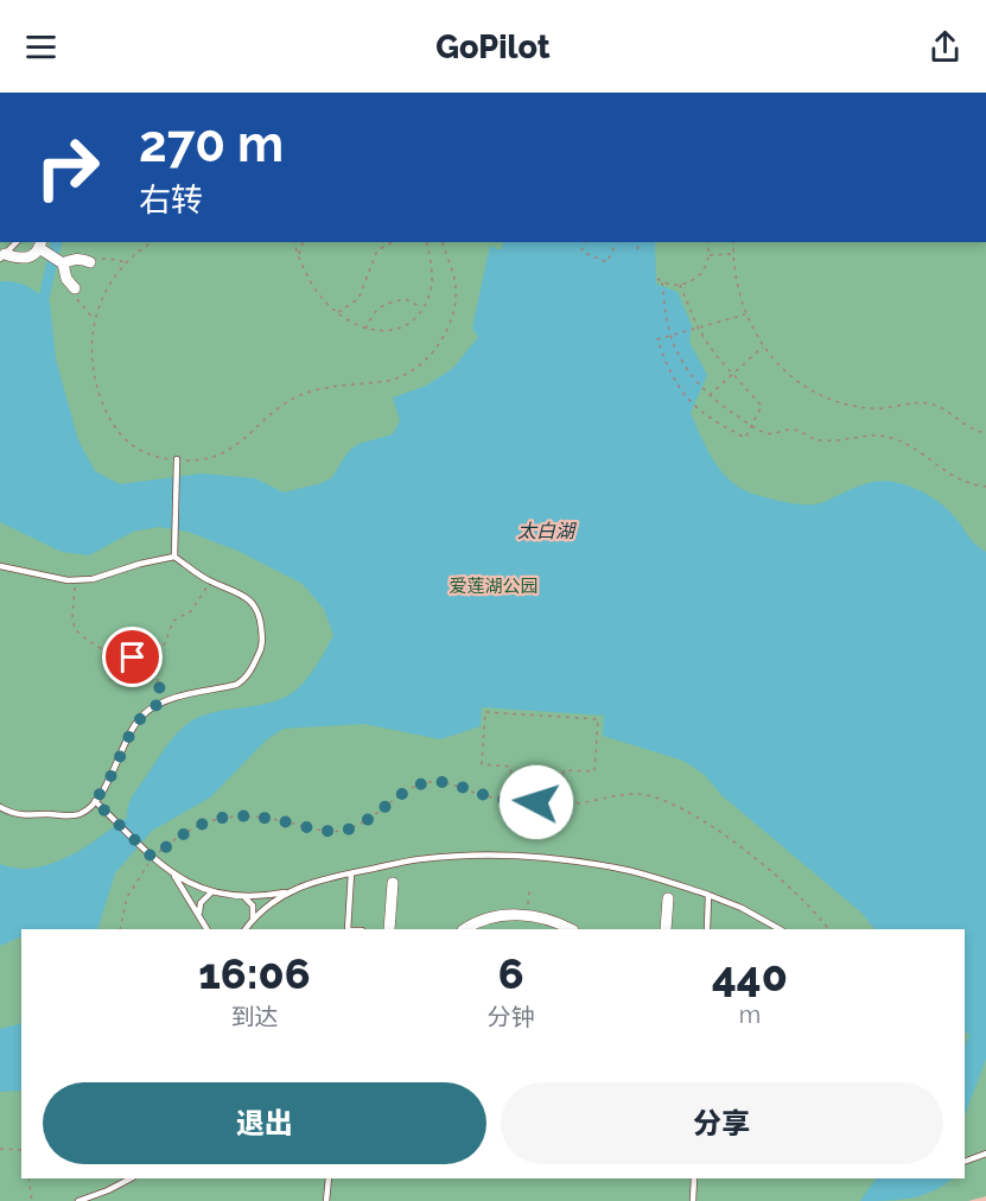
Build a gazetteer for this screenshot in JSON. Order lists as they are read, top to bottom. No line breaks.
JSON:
{"water":["太白湖"],"parks":["爱莲湖公园"],"page":{"header":"GoPilot","turn":["270 m","右转"],"eta":["16:06","到达","6","分钟","440","m"],"buttons":["退出","分享"]}}
